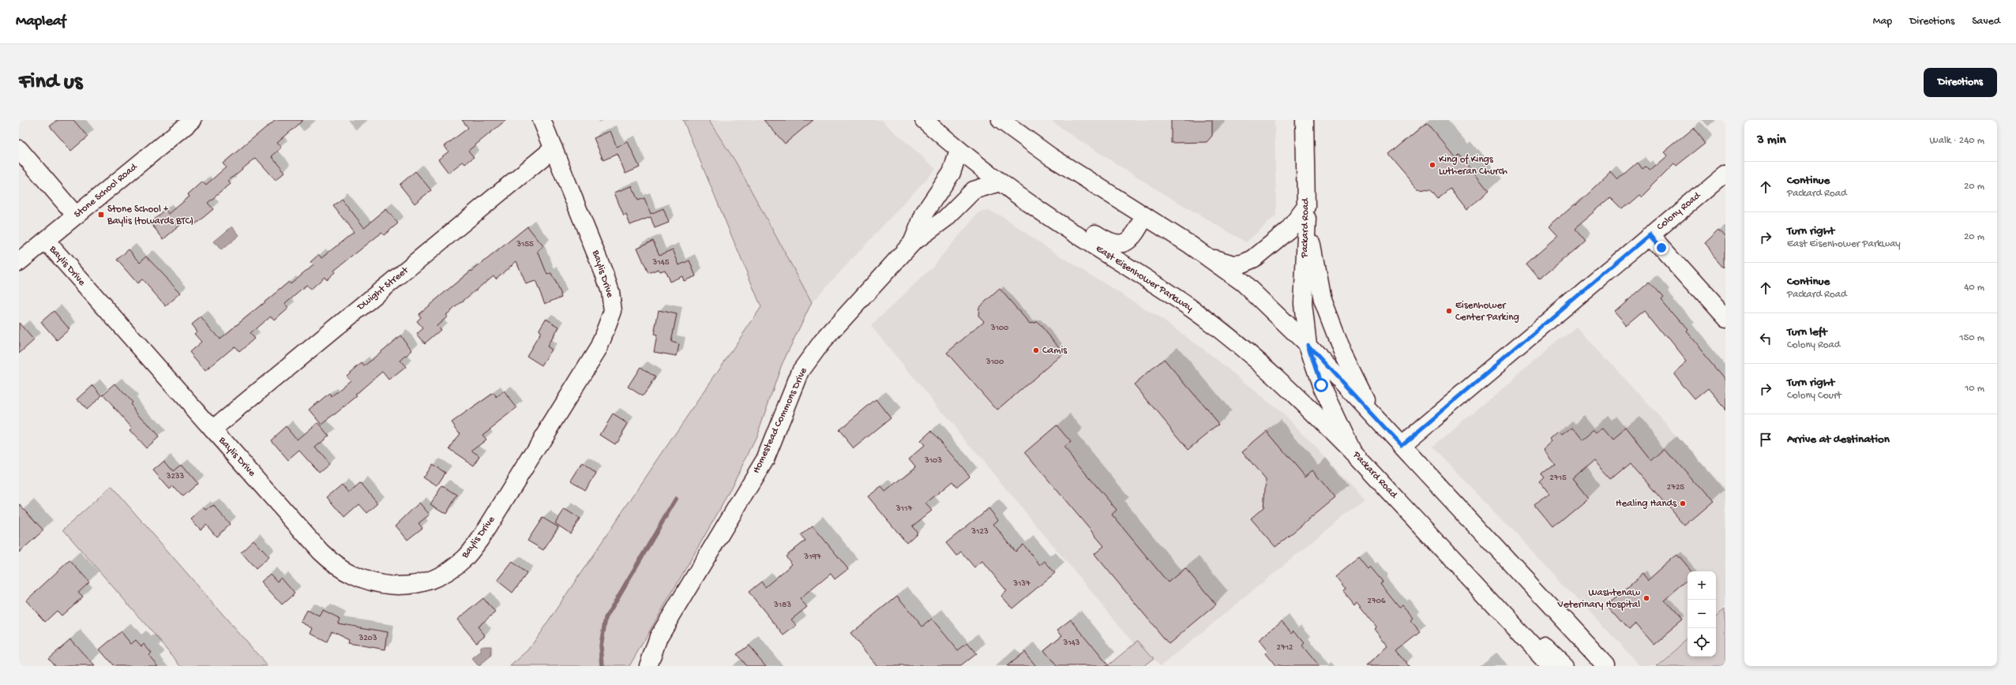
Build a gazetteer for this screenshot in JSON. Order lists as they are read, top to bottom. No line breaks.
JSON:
{"streets":{"street":["Stone School Road","Colony Road","Packard Road","Baylis Drive","East Eisenhower Parkway","Dwight Street","Homestead Commons Drive"]},"crossings":[["Stone School Road","Baylis Drive"],["Packard Road","East Eisenhower Parkway"],["Baylis Drive","Dwight Street"],["East Eisenhower Parkway","Homestead Commons Drive"]],"places":{"other":["King of Kings Lutheran Church","Eisenhower Center Parking","Camis","Healing Hands","Washtenaw Veterinary Hospital"],"transit":["Stone School + Baylis (towards BTC)"]},"house_numbers":["3155","3145","3100","3100","3103","3233","2715","2725","3117","3123","3197","3137","2706","3183","3203","3143","2712"],"page":{"header":"Mapleaf","nav":["Map","Directions","Saved"],"buttons":"Directions","title":"Find us","heading":["3 min","Walk · 240 m"],"list":[["Continue","Packard Road","20 m"],["Turn right","East Eisenhower Parkway","20 m"],["Continue","Packard Road","40 m"],["Turn left","Colony Road","150 m"],["Turn right","Colony Court","10 m"],"Arrive at destination"],"map_buttons":["+","−"]}}
